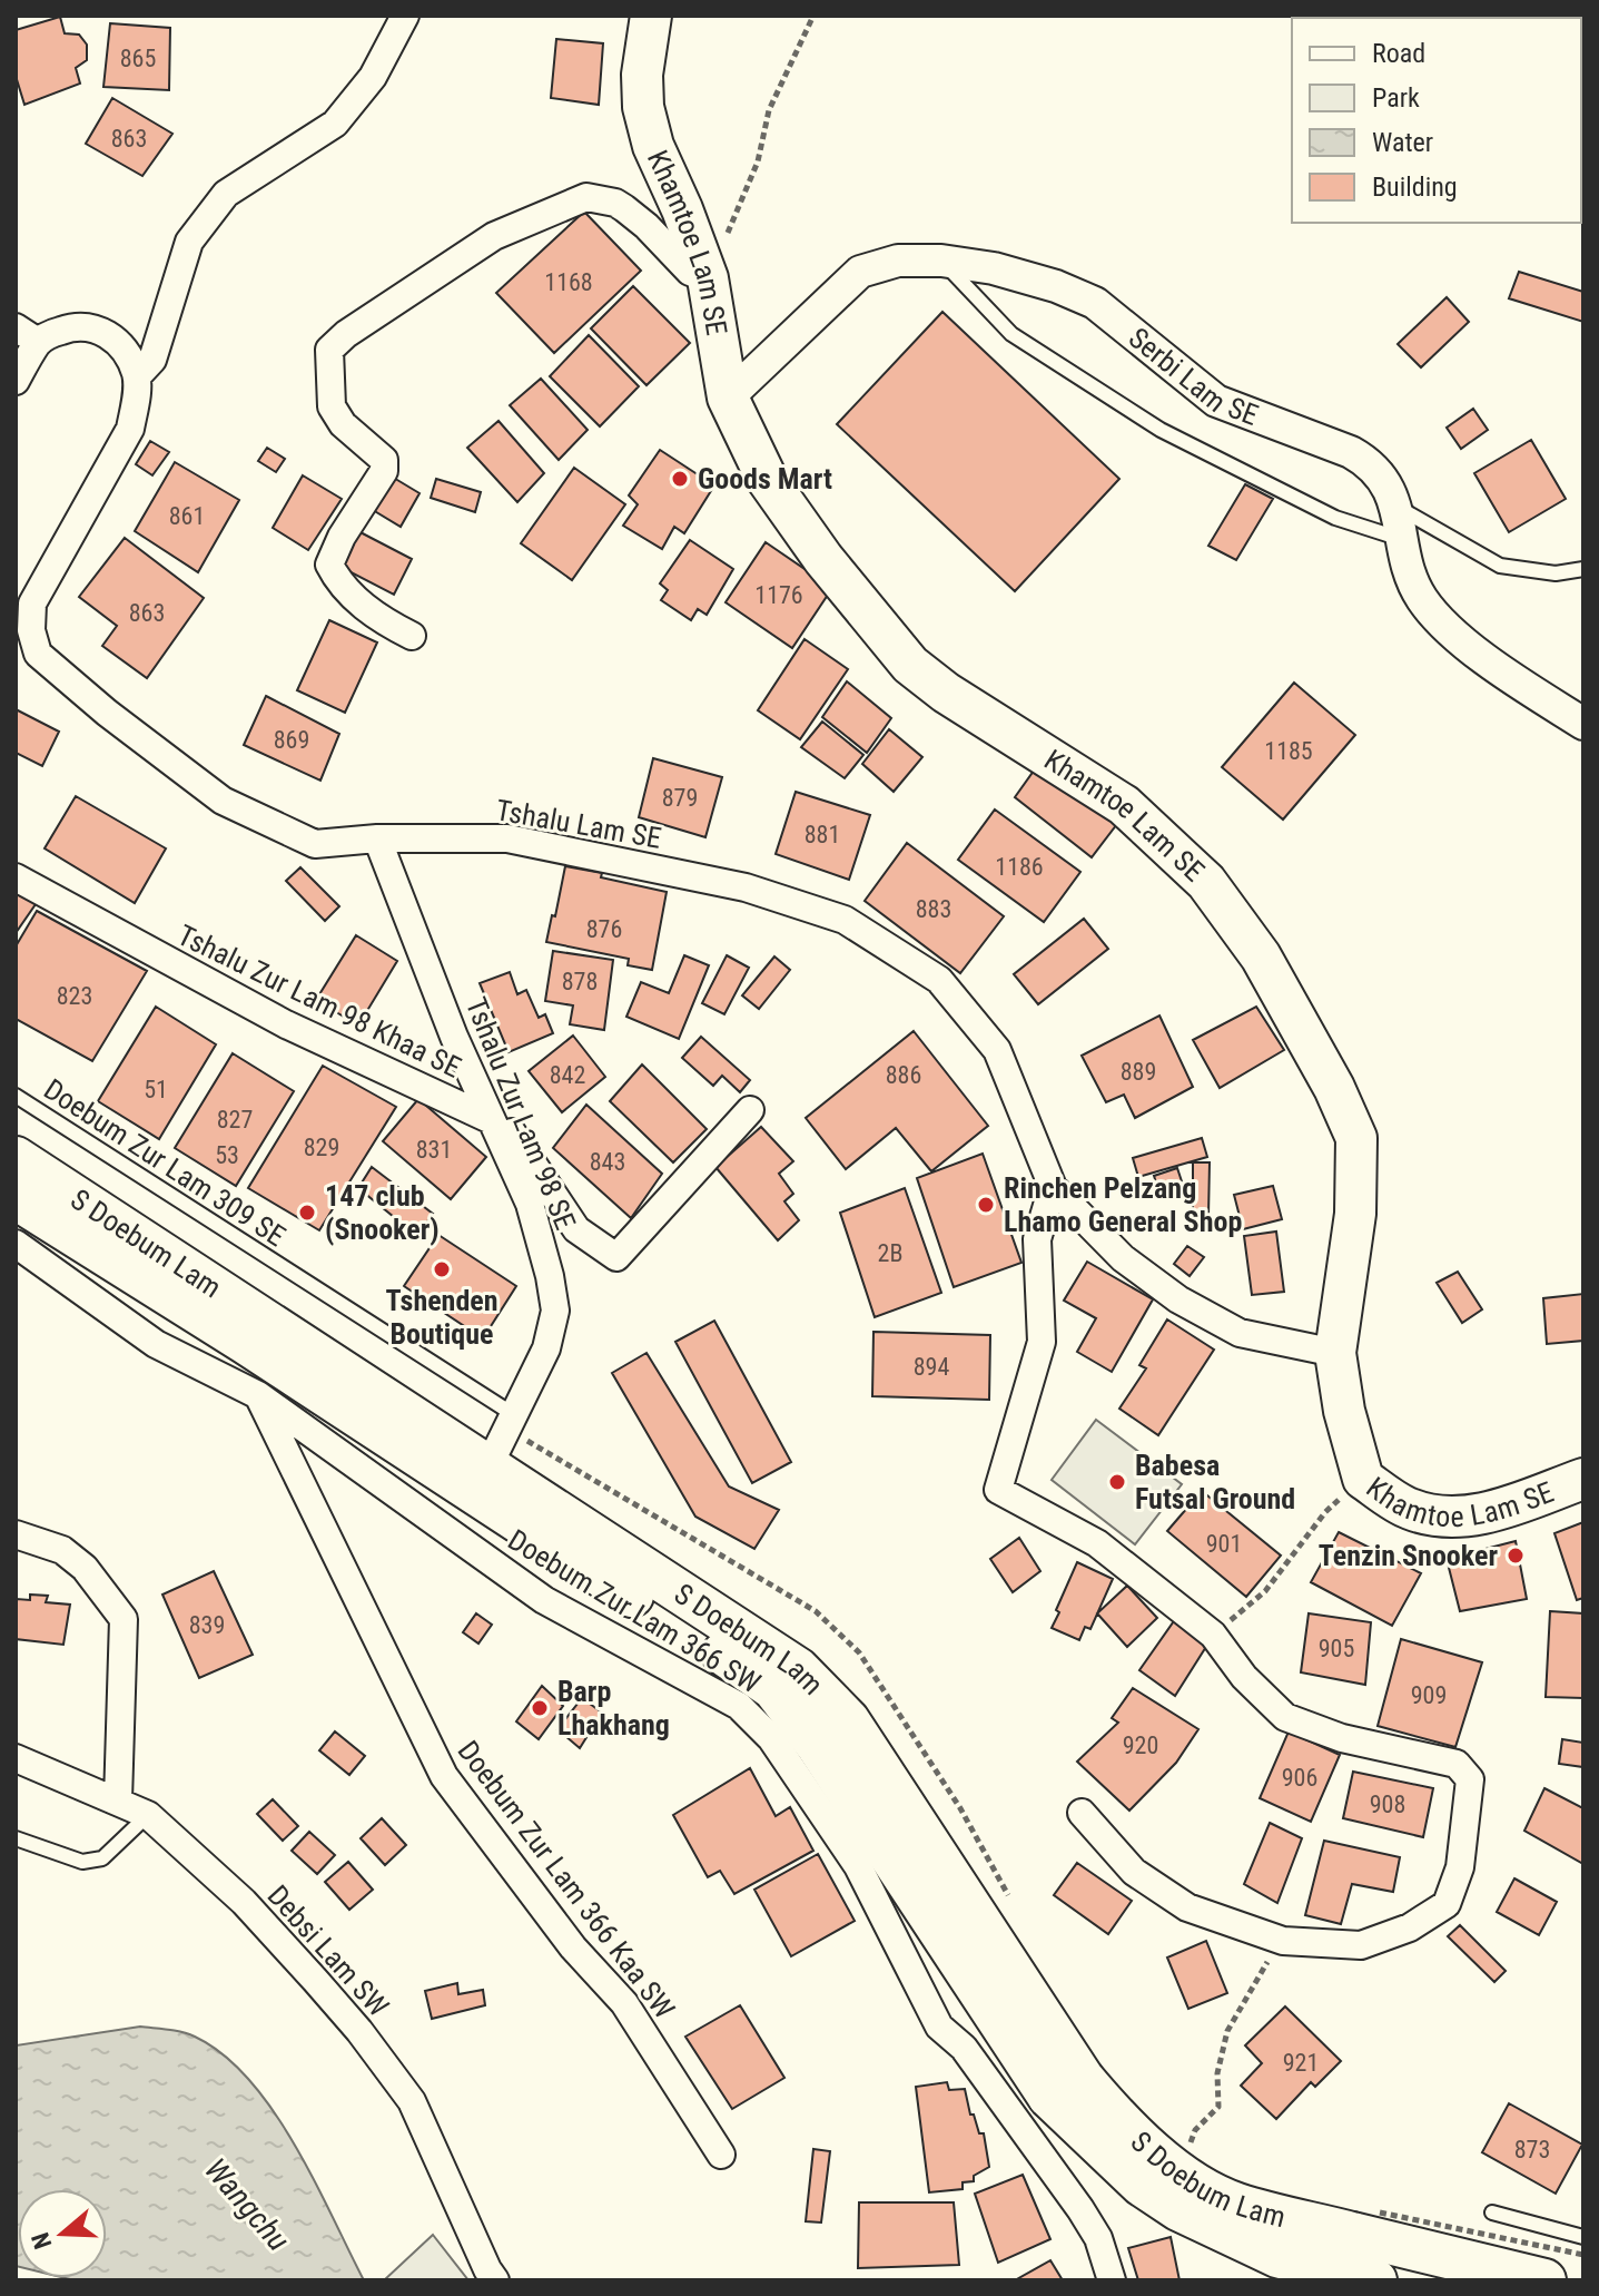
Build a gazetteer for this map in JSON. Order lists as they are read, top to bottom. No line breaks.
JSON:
{"streets":{"highway":["S Doebum Lam"],"main road":["Khamtoe Lam SE"],"street":["Serbi Lam SE","Tshalu Lam SE","Tshalu Zur Lam 98 Khaa SE","Tshalu Zur Lam 98 SE","Doebum Zur Lam 366 SW","Doebum Zur Lam 366 Kaa SW","Debsi Lam SW"],"lane":["Doebum Zur Lam 309 SE"]},"crossings":[["Khamtoe Lam SE","Serbi Lam SE"],["Khamtoe Lam SE","Tshalu Lam SE"],["Tshalu Lam SE","Tshalu Zur Lam 98 SE"],["Tshalu Zur Lam 98 Khaa SE","Tshalu Zur Lam 98 SE"],["Tshalu Zur Lam 98 SE","Doebum Zur Lam 309 SE"],["Tshalu Zur Lam 98 SE","S Doebum Lam"],["Doebum Zur Lam 366 SW","Doebum Zur Lam 366 Kaa SW"]],"water":["Wangchu"],"places":["Goods Mart","Rinchen Pelzang Lhamo General Shop","147 club (Snooker)","Tshenden Boutique","Babesa Futsal Ground","Tenzin Snooker","Barp Lhakhang"],"house_numbers":["865","863","1168","861","1176","863","869","1185","879","881","1186","883","876","878","823","889","842","886","51","827","829","831","53","843","2B","894","901","839","905","909","920","906","908","921","873"],"legend":["Road","Park","Water","Building"],"north":"left"}
